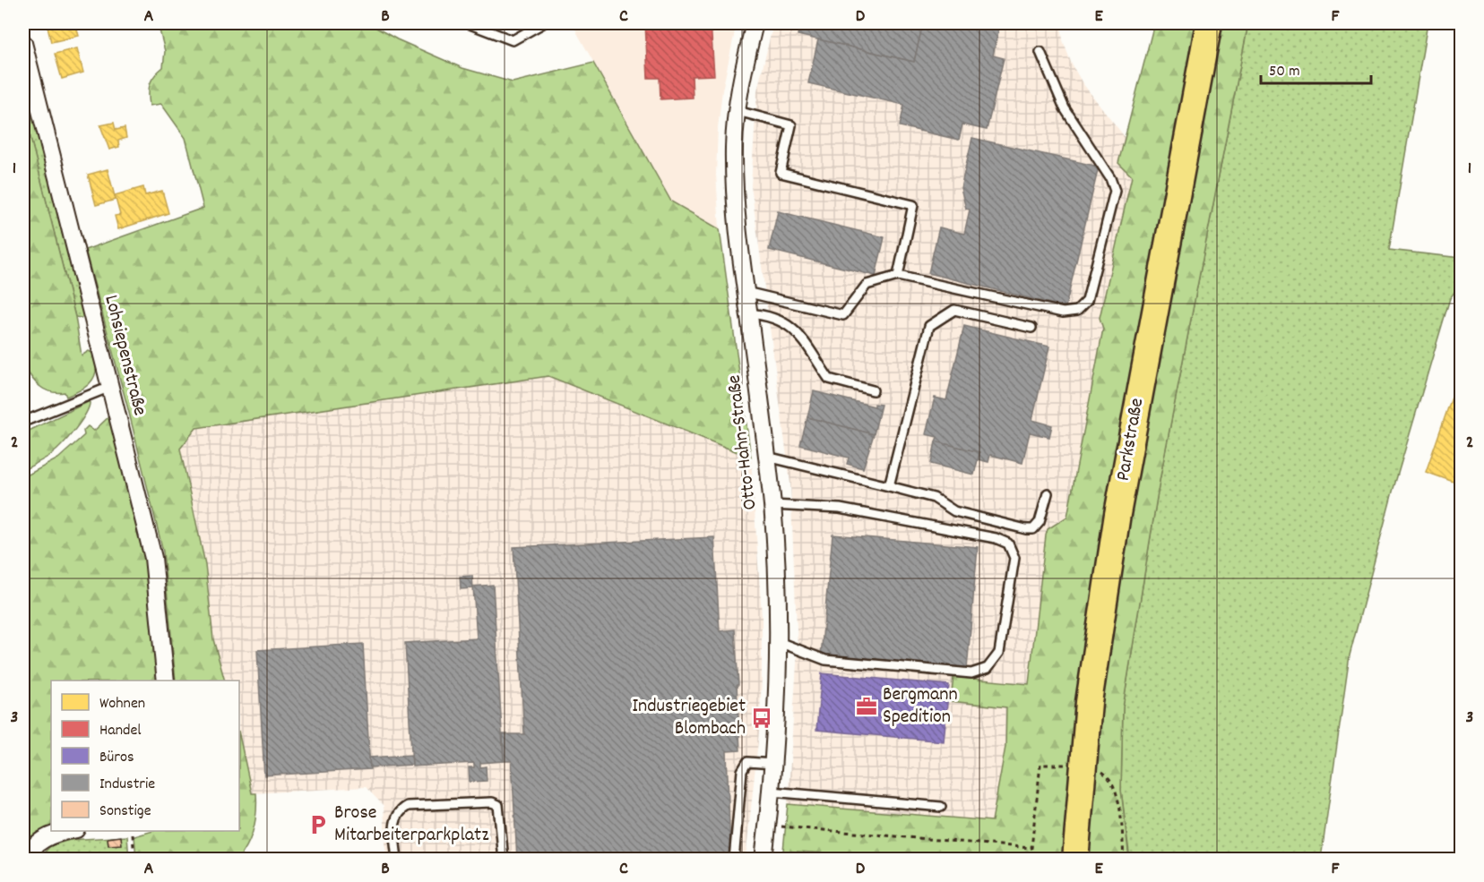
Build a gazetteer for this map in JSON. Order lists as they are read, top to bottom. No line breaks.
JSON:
{"streets":{"main road":["Parkstraße"],"street":["Lohsiepenstraße","Otto-Hahn-Straße"]},"places":{"office":["Bergmann Spedition"],"bus stop":["Industriegebiet Blombach"],"parking":["Brose Mitarbeiterparkplatz"]},"legend":["Wohnen","Handel","Büros","Industrie","Sonstige"],"scale_bar":"50 m","grid":{"columns":["A","B","C","D","E","F"],"rows":["1","2","3"]}}
